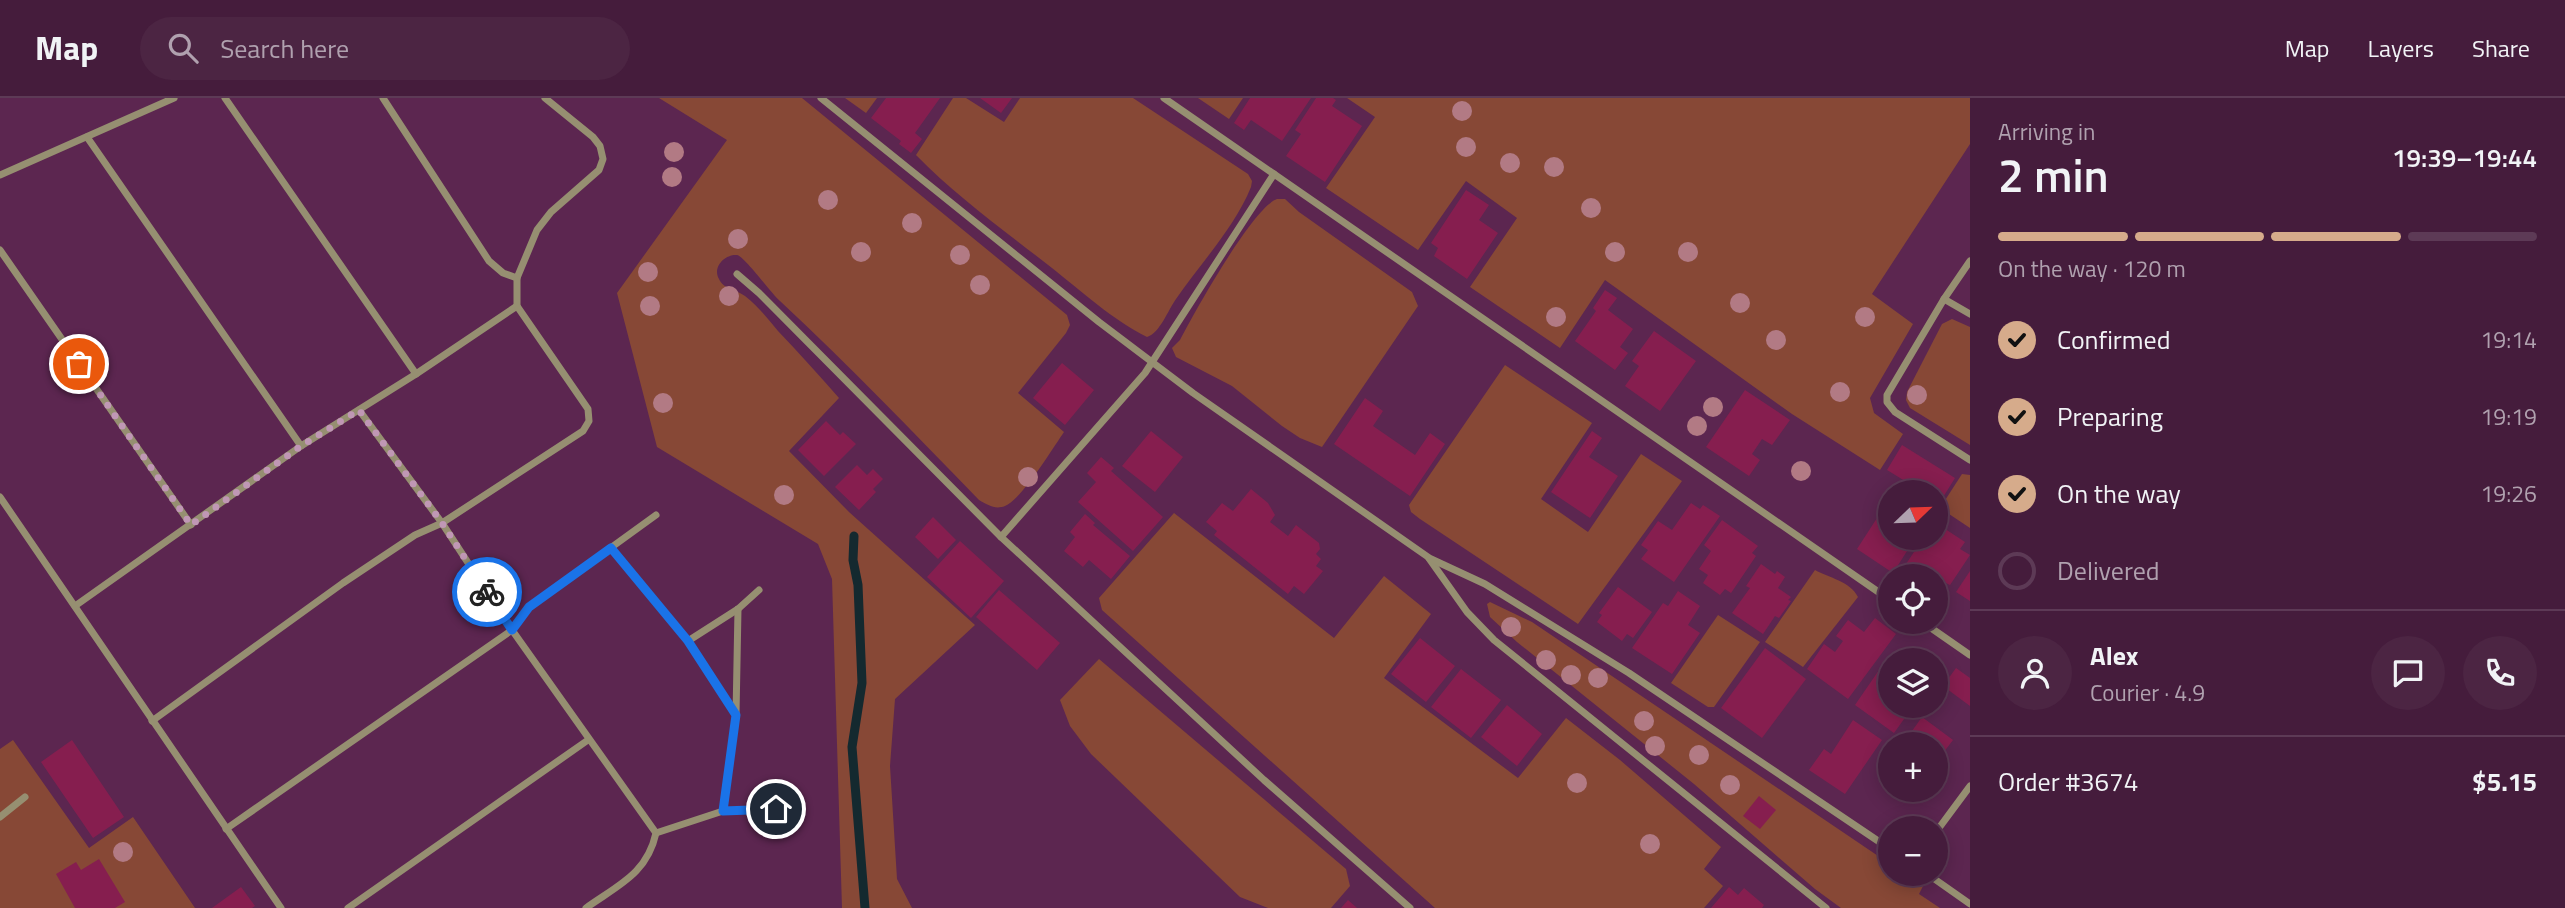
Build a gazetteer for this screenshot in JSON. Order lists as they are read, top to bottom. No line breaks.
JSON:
{"north":"top right","page":{"header":"Map","search":"Search here","nav":["Map","Layers","Share"],"heading":["2 min","Arriving in","19:39–19:44"],"panel":["Alex","Courier · 4.9","Order #3674","$5.15"],"bar":"On the way · 120 m","list":[["Confirmed","19:14"],["Preparing","19:19"],["On the way","19:26"],"Delivered"],"map_buttons":["+","−"]}}
